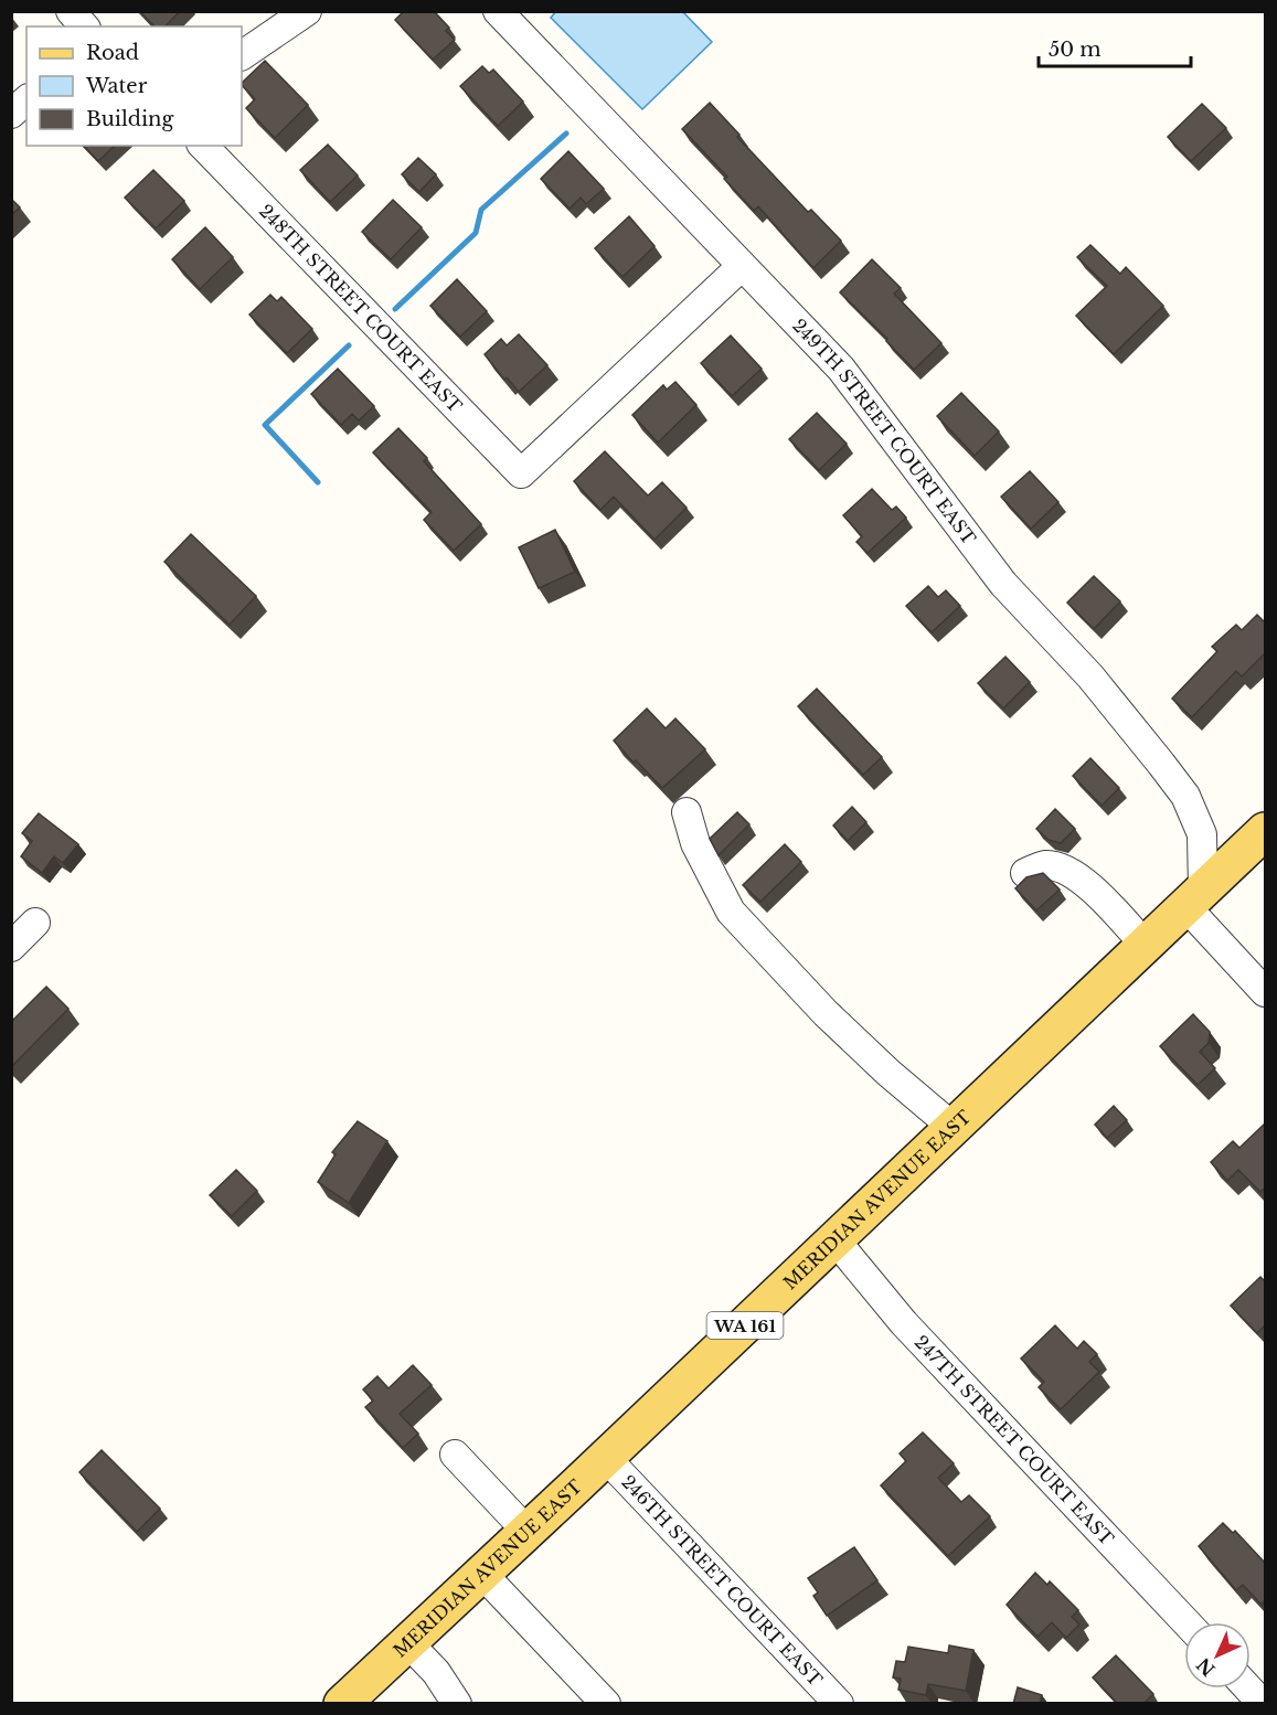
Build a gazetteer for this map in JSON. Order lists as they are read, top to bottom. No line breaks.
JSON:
{"streets":{"main road":["MERIDIAN AVENUE EAST","WA 161"],"street":["248TH STREET COURT EAST","249TH STREET COURT EAST","247TH STREET COURT EAST","246TH STREET COURT EAST"]},"crossings":[["248TH STREET COURT EAST","249TH STREET COURT EAST"],["249TH STREET COURT EAST","MERIDIAN AVENUE EAST"],["MERIDIAN AVENUE EAST","247TH STREET COURT EAST"],["MERIDIAN AVENUE EAST","246TH STREET COURT EAST"]],"legend":["Road","Water","Building"],"scale_bar":"50 m","north":"bottom left"}
